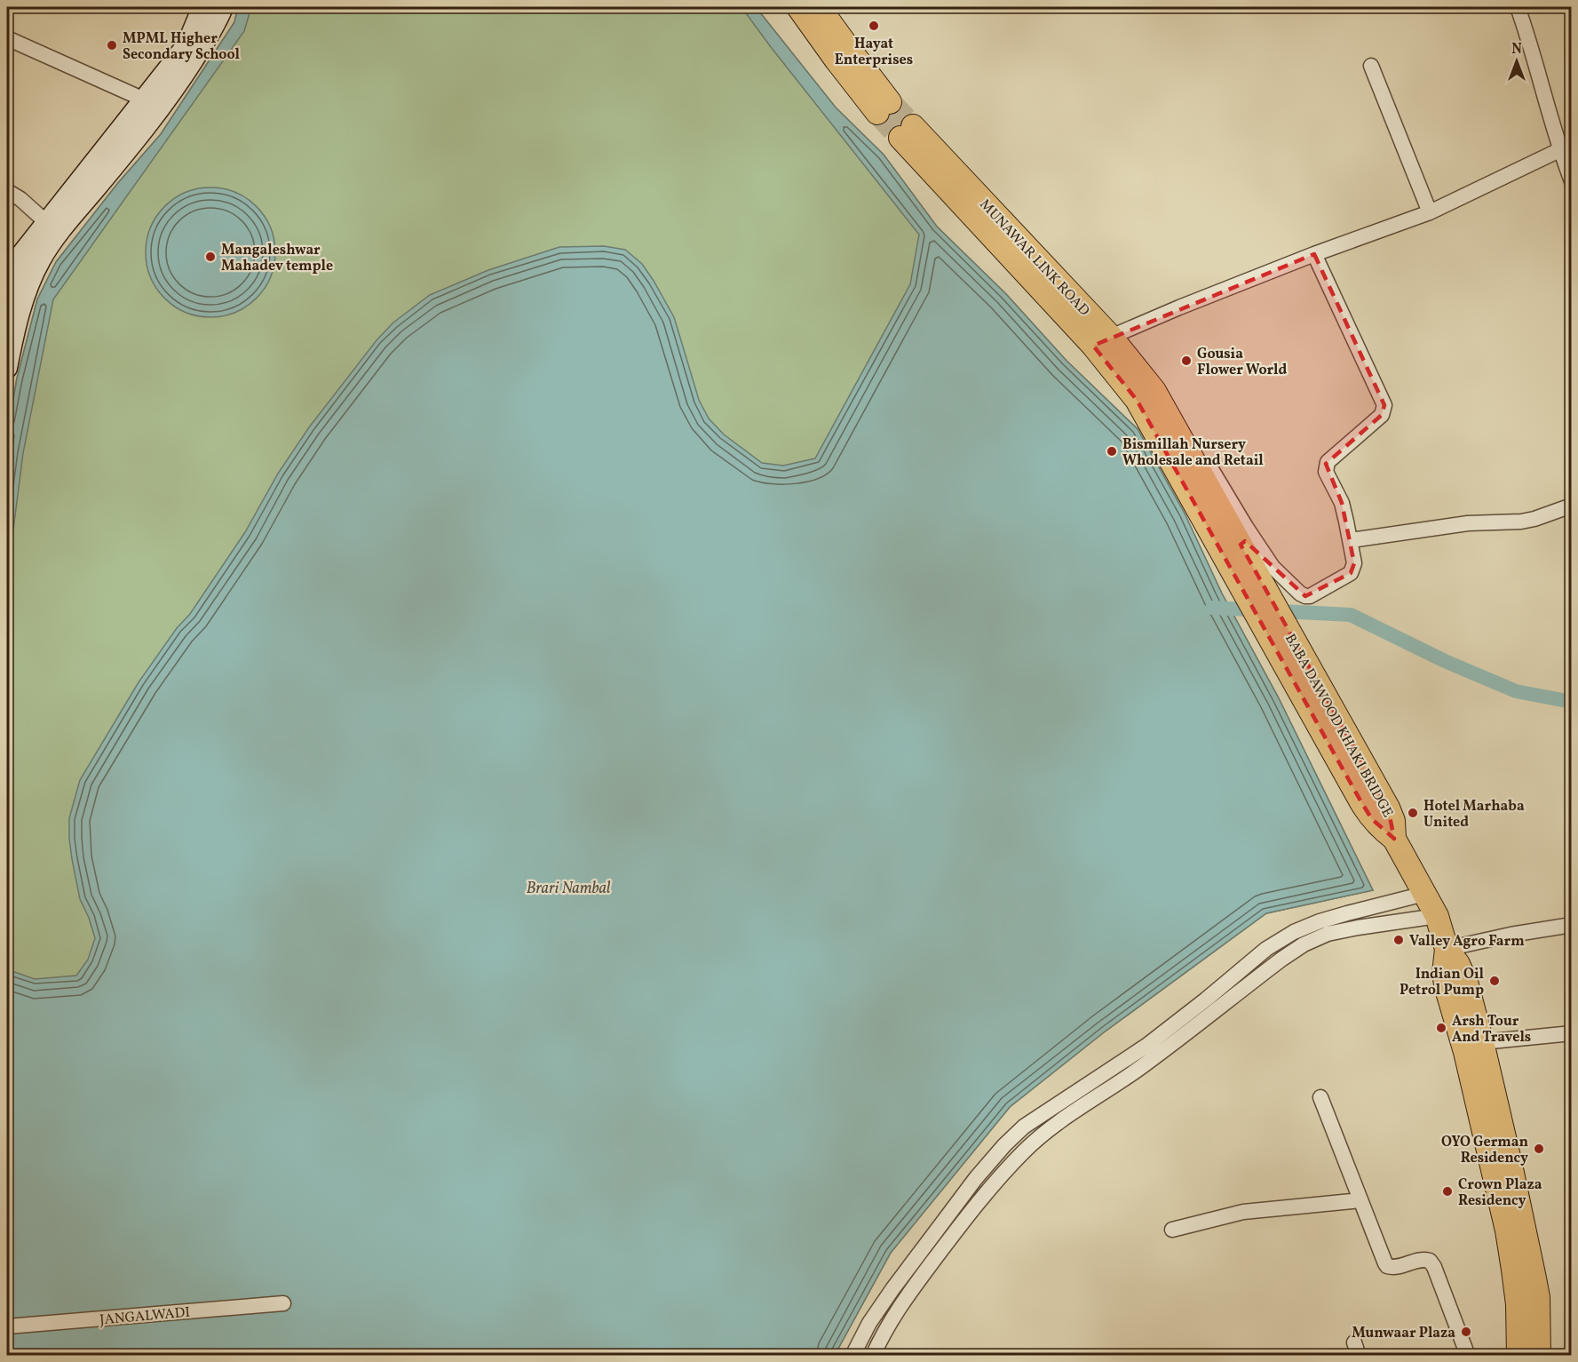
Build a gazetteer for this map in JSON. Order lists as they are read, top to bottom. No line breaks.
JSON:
{"streets":{"main road":["MUNAWAR LINK ROAD","BABA DAWOOD KHAKI BRIDGE"],"street":["JANGALWADI"]},"crossings":[["MUNAWAR LINK ROAD","BABA DAWOOD KHAKI BRIDGE"]],"water":["Brari Nambal"],"places":["Hayat Enterprises","MPML Higher Secondary School","Mangaleshwar Mahadev temple","Gousia Flower World","Bismillah Nursery Wholesale and Retail","Hotel Marhaba United","Valley Agro Farm","Indian Oil Petrol Pump","Arsh Tour And Travels","OYO German Residency","Crown Plaza Residency","Munwaar Plaza"],"north":"top"}
